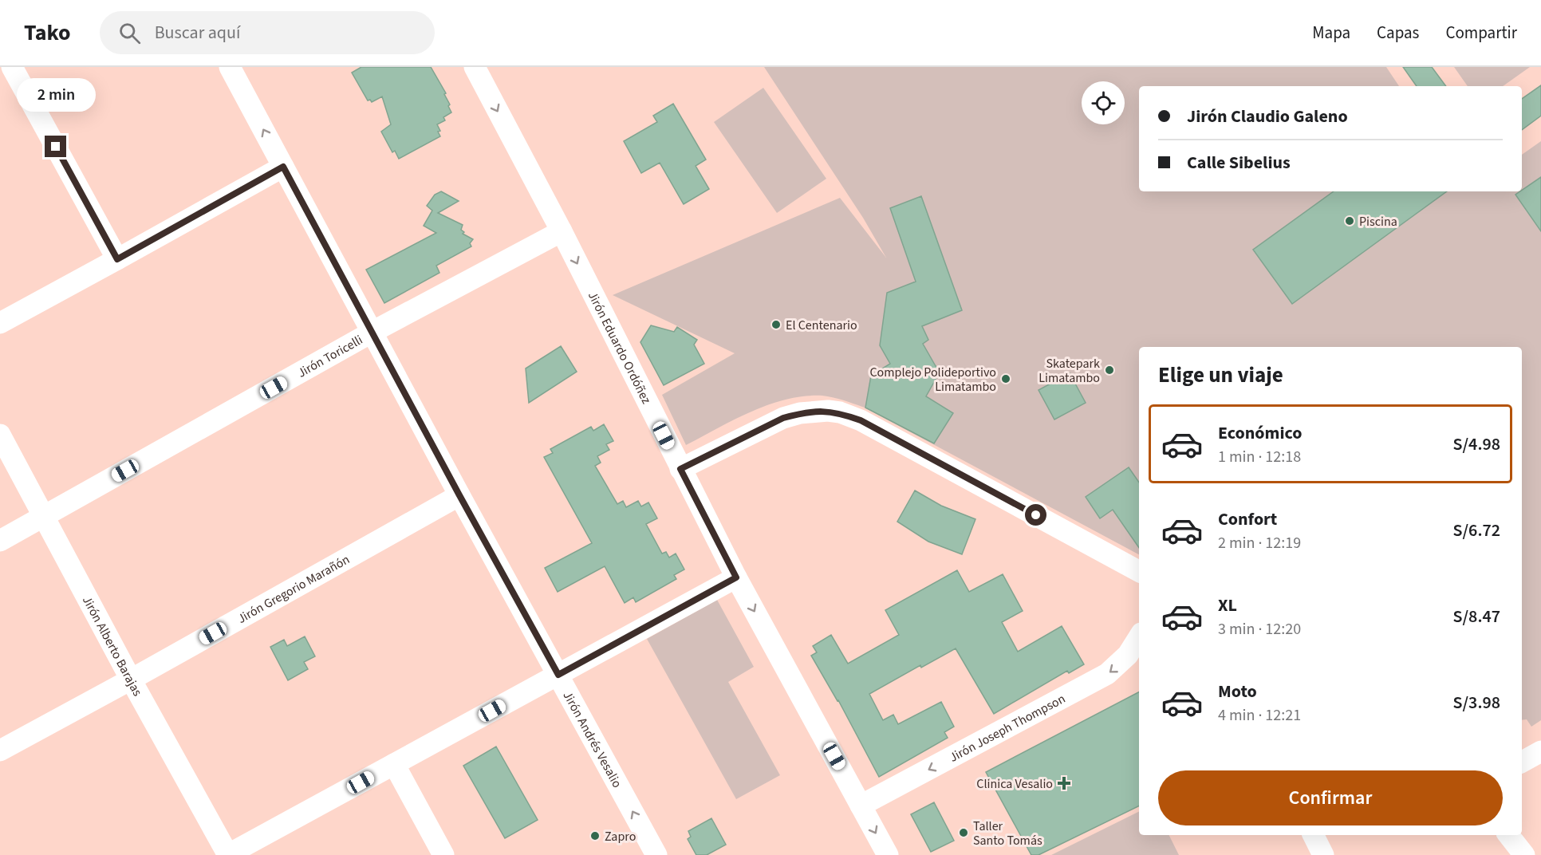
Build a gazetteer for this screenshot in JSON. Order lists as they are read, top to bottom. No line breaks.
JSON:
{"streets":{"street":["Jirón Eduardo Ordóñez","Jirón Toricelli","Jirón Gregorio Marañón","Jirón Alberto Barajas","Jirón Joseph Thompson","Jirón Andrés Vesalio"]},"crossings":[["Jirón Eduardo Ordóñez","Jirón Toricelli"],["Jirón Eduardo Ordóñez","Jirón Joseph Thompson"],["Jirón Toricelli","Jirón Alberto Barajas"],["Jirón Toricelli","Jirón Andrés Vesalio"],["Jirón Gregorio Marañón","Jirón Alberto Barajas"],["Jirón Gregorio Marañón","Jirón Andrés Vesalio"]],"one_way":["Jirón Eduardo Ordóñez","Jirón Joseph Thompson"],"places":{"other":["Piscina","El Centenario","Skatepark Limatambo","Complejo Polideportivo Limatambo","Taller Santo Tomás","Zapro"],"health":["Clinica Vesalio"]},"page":{"header":"Tako","search":"Buscar aquí","nav":["Mapa","Capas","Compartir"],"bubble":"2 min","banner":["Jirón Claudio Galeno","Calle Sibelius"],"heading":"Elige un viaje","list":[{"name":"Económico","note":"1 min · 12:18","value":"S/4.98"},{"name":"Confort","note":"2 min · 12:19","value":"S/6.72"},{"name":"XL","note":"3 min · 12:20","value":"S/8.47"},{"name":"Moto","note":"4 min · 12:21","value":"S/3.98"}],"buttons":"Confirmar"}}
